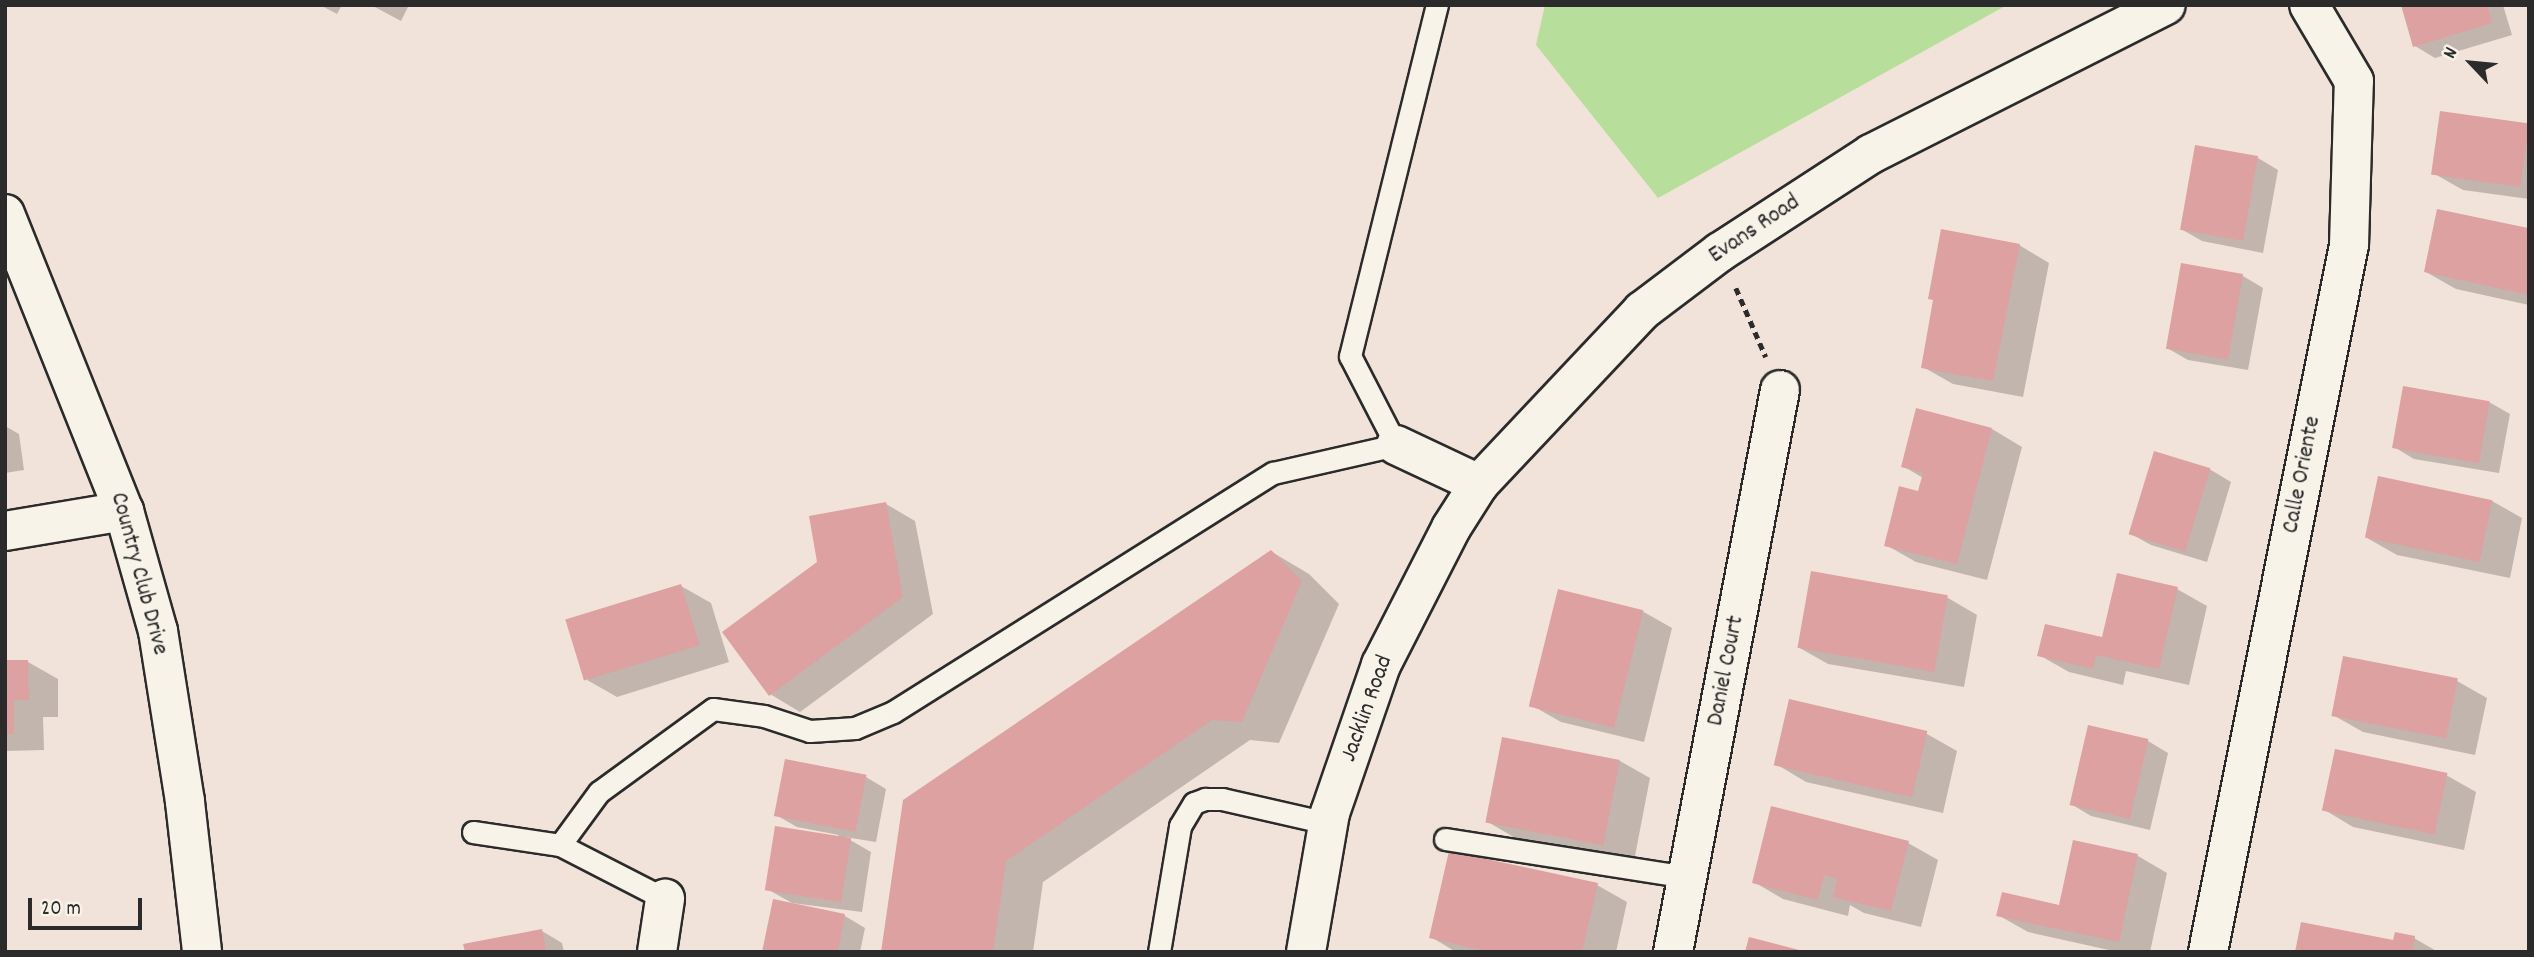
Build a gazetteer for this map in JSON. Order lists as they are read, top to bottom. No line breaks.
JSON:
{"streets":{"street":["Evans Road","Calle Oriente","Country Club Drive","Daniel Court","Jacklin Road"]},"crossings":[["Evans Road","Jacklin Road"]],"scale_bar":"20 m","north":"top left"}
